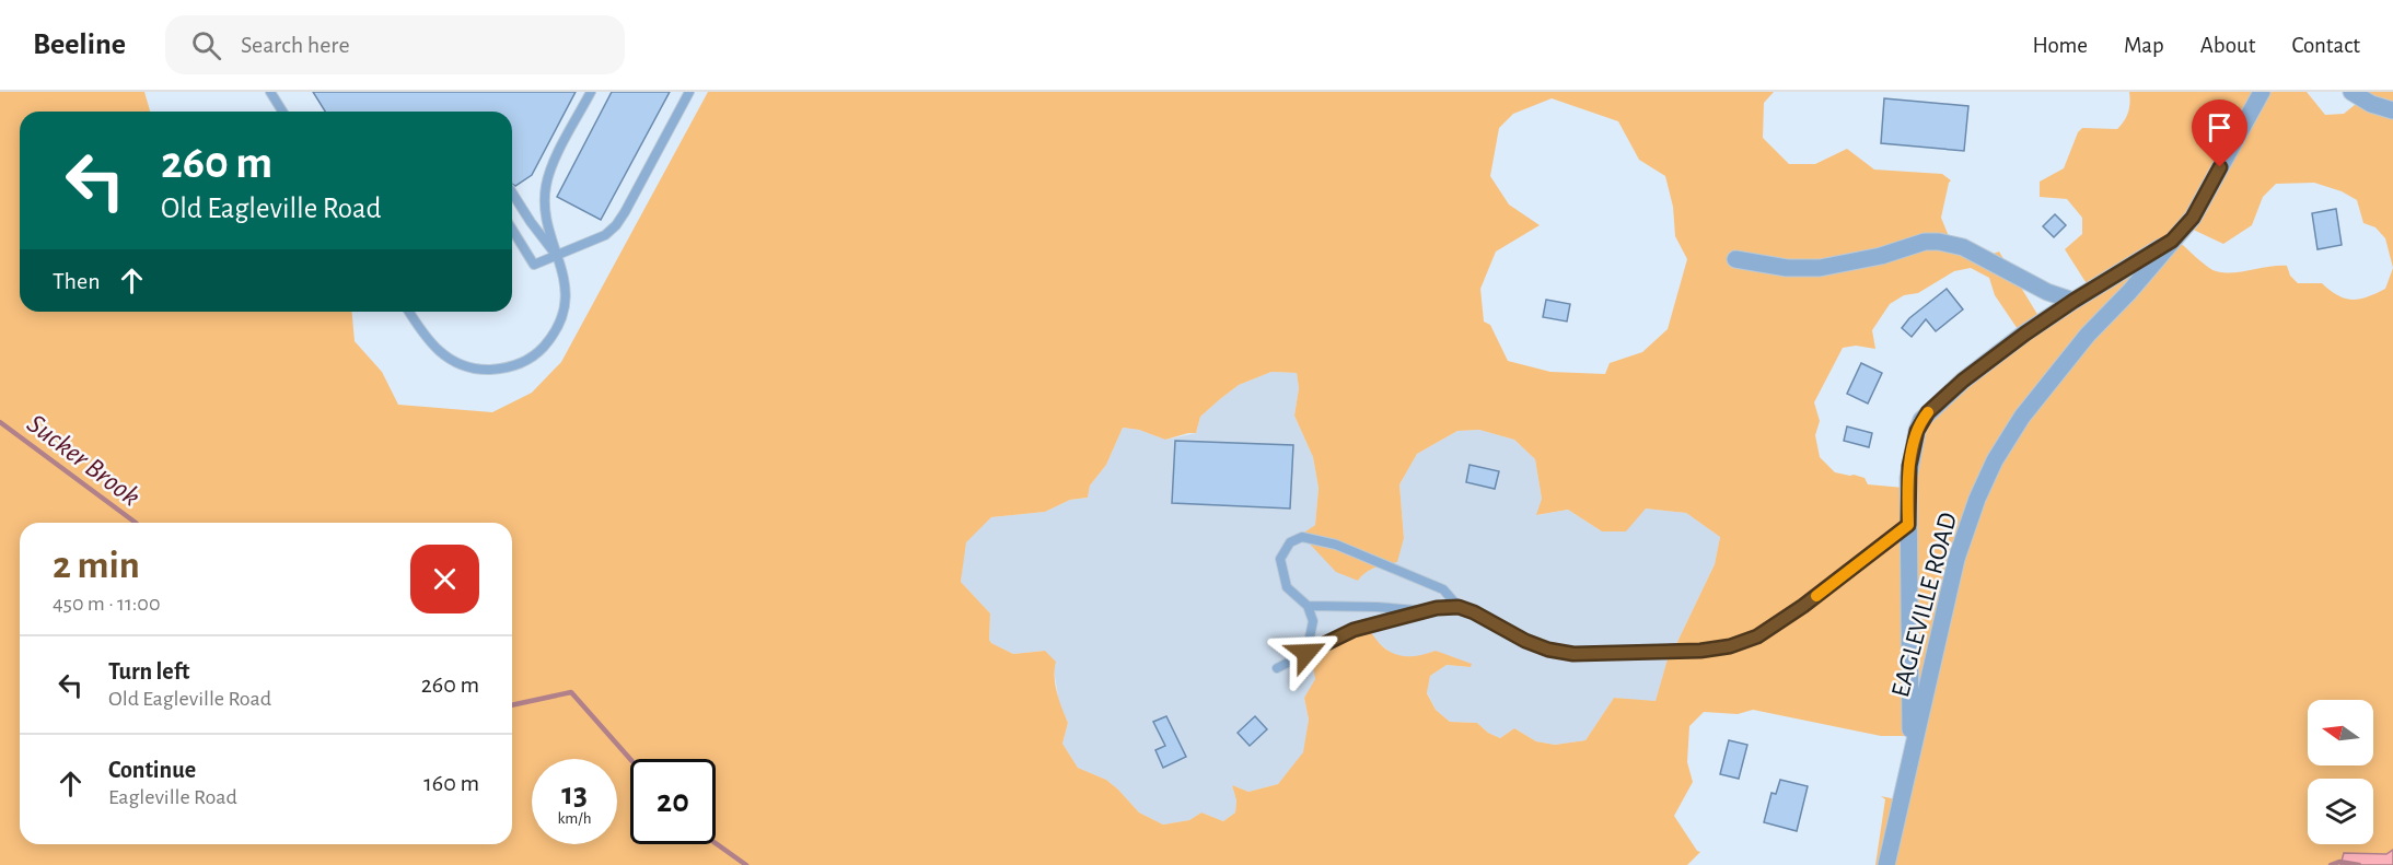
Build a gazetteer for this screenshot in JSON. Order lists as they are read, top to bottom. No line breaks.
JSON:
{"streets":{"street":["EAGLEVILLE ROAD"]},"water":["Sucker Brook"],"north":"left","page":{"header":"Beeline","search":"Search here","nav":["Home","Map","About","Contact"],"turn":["260 m","Old Eagleville Road"],"then":"Then","heading":["2 min","450 m · 11:00"],"list":[{"name":"Turn left","note":"Old Eagleville Road","value":"260 m"},{"name":"Continue","note":"Eagleville Road","value":"160 m"}],"speed":"13 km/h","limit":"20"}}
